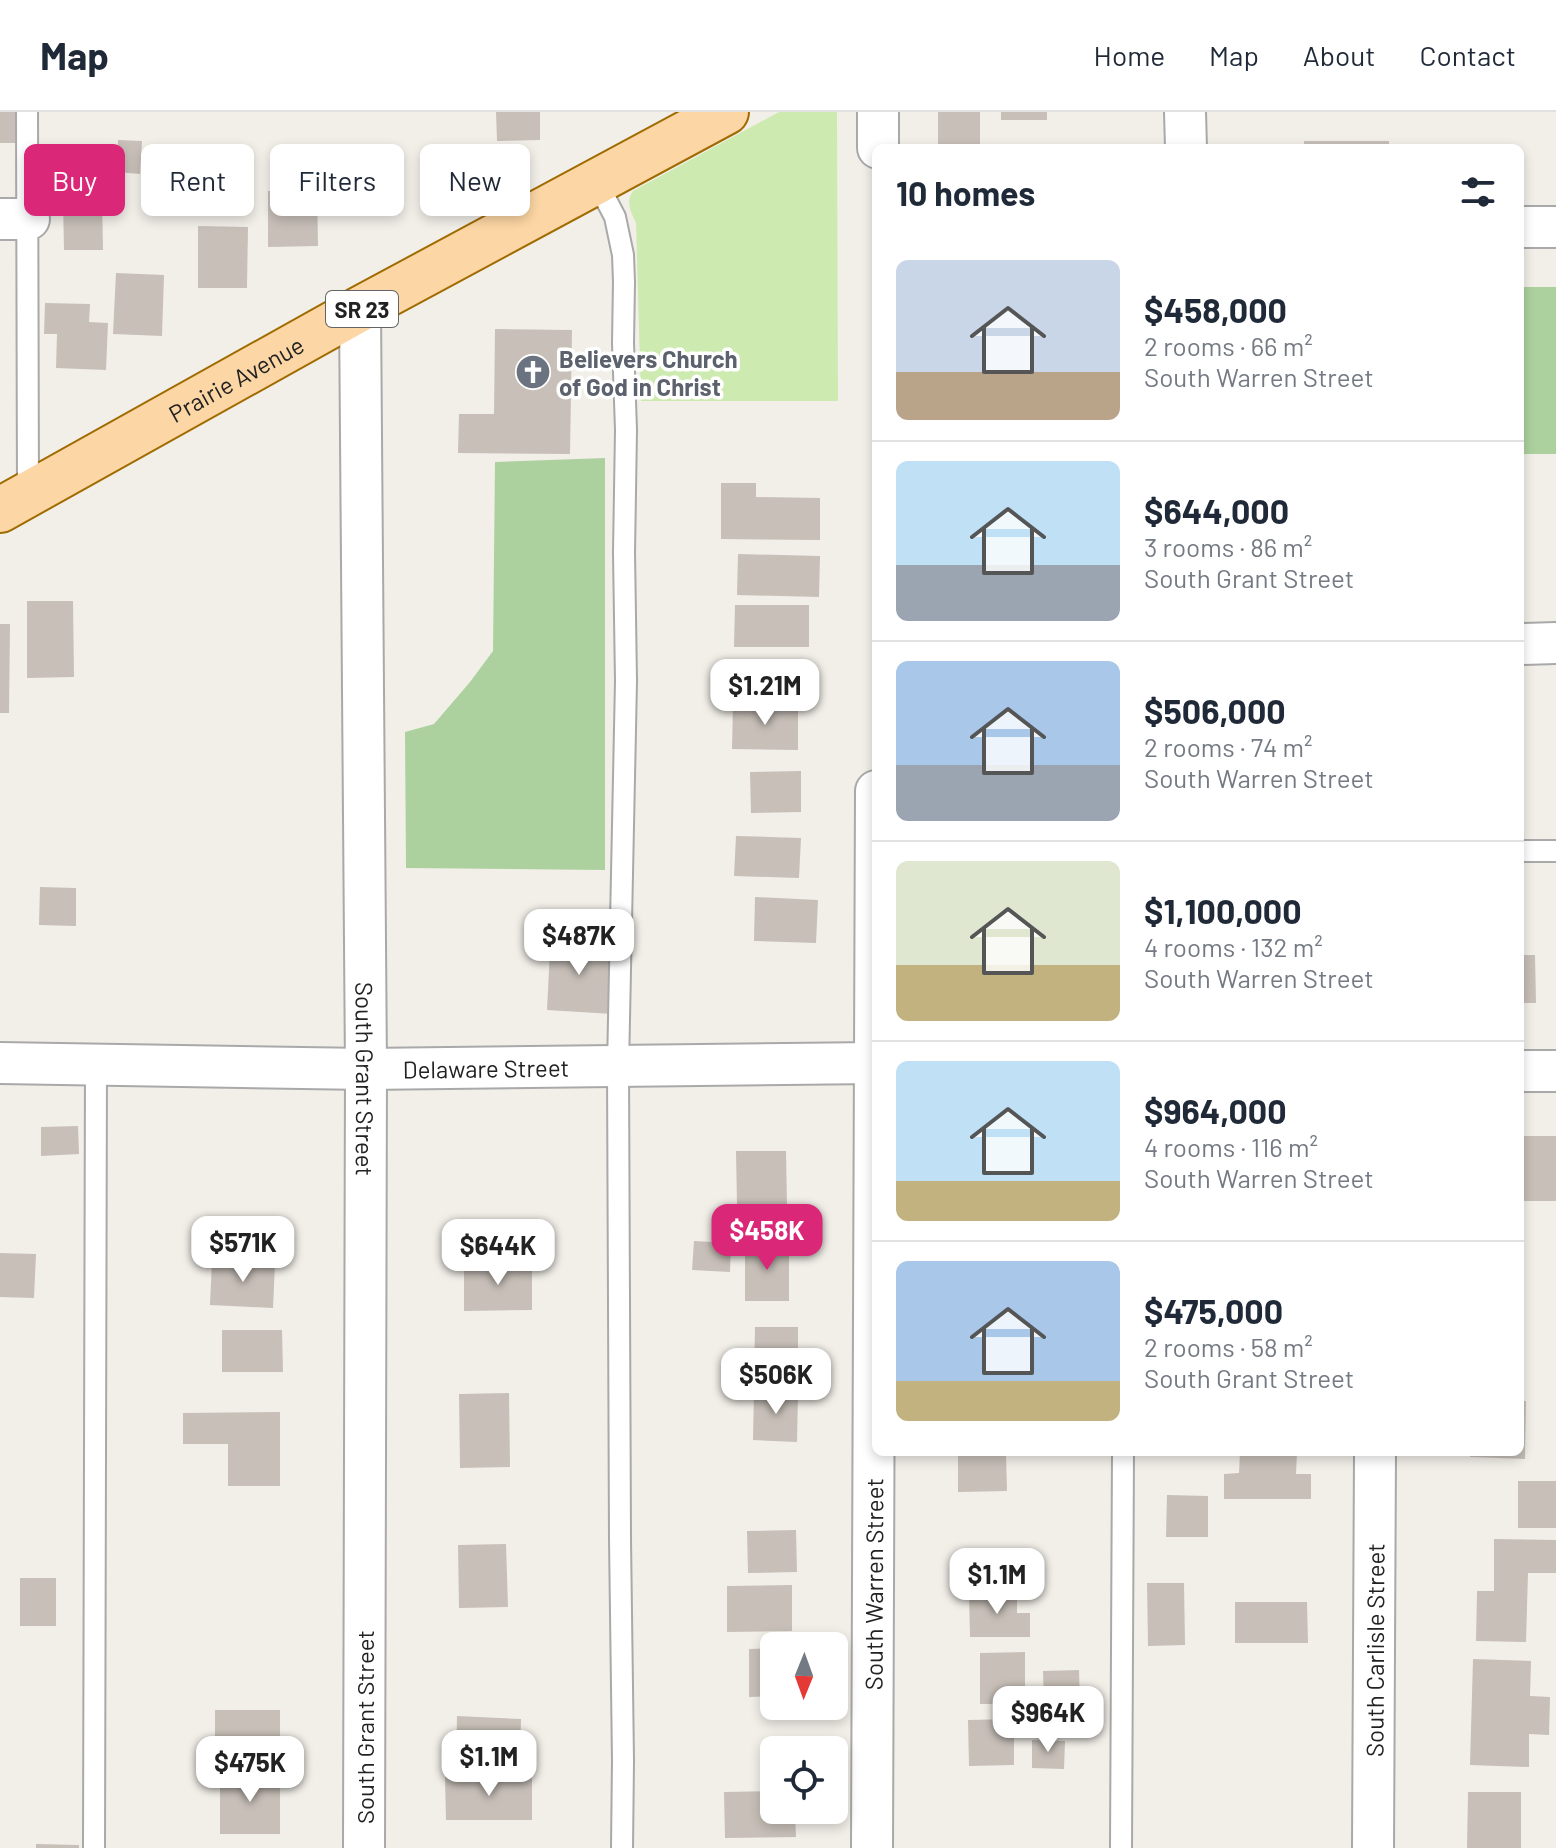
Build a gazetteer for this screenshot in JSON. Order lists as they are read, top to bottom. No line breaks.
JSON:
{"streets":{"main road":["SR 23","Prairie Avenue"],"street":["Delaware Street","South Grant Street","South Warren Street","South Carlisle Street"]},"crossings":[["Prairie Avenue","South Grant Street"],["Delaware Street","South Grant Street"]],"places":{"church":["Believers Church of God in Christ"]},"north":"bottom","page":{"header":"Map","nav":["Home","Map","About","Contact"],"chip":["Buy","Rent","Filters","New"],"heading":"10 homes","list":[{"name":"$458,000","note":"2 rooms · 66 m² · South Warren Street"},{"name":"$644,000","note":"3 rooms · 86 m² · South Grant Street"},{"name":"$506,000","note":"2 rooms · 74 m² · South Warren Street"},{"name":"$1,100,000","note":"4 rooms · 132 m² · South Warren Street"},{"name":"$964,000","note":"4 rooms · 116 m² · South Warren Street"},{"name":"$475,000","note":"2 rooms · 58 m² · South Grant Street"}],"price":["$1.21M","$487K","$458K","$571K","$644K","$506K","$1.1M","$964K","$1.1M","$475K"]}}
